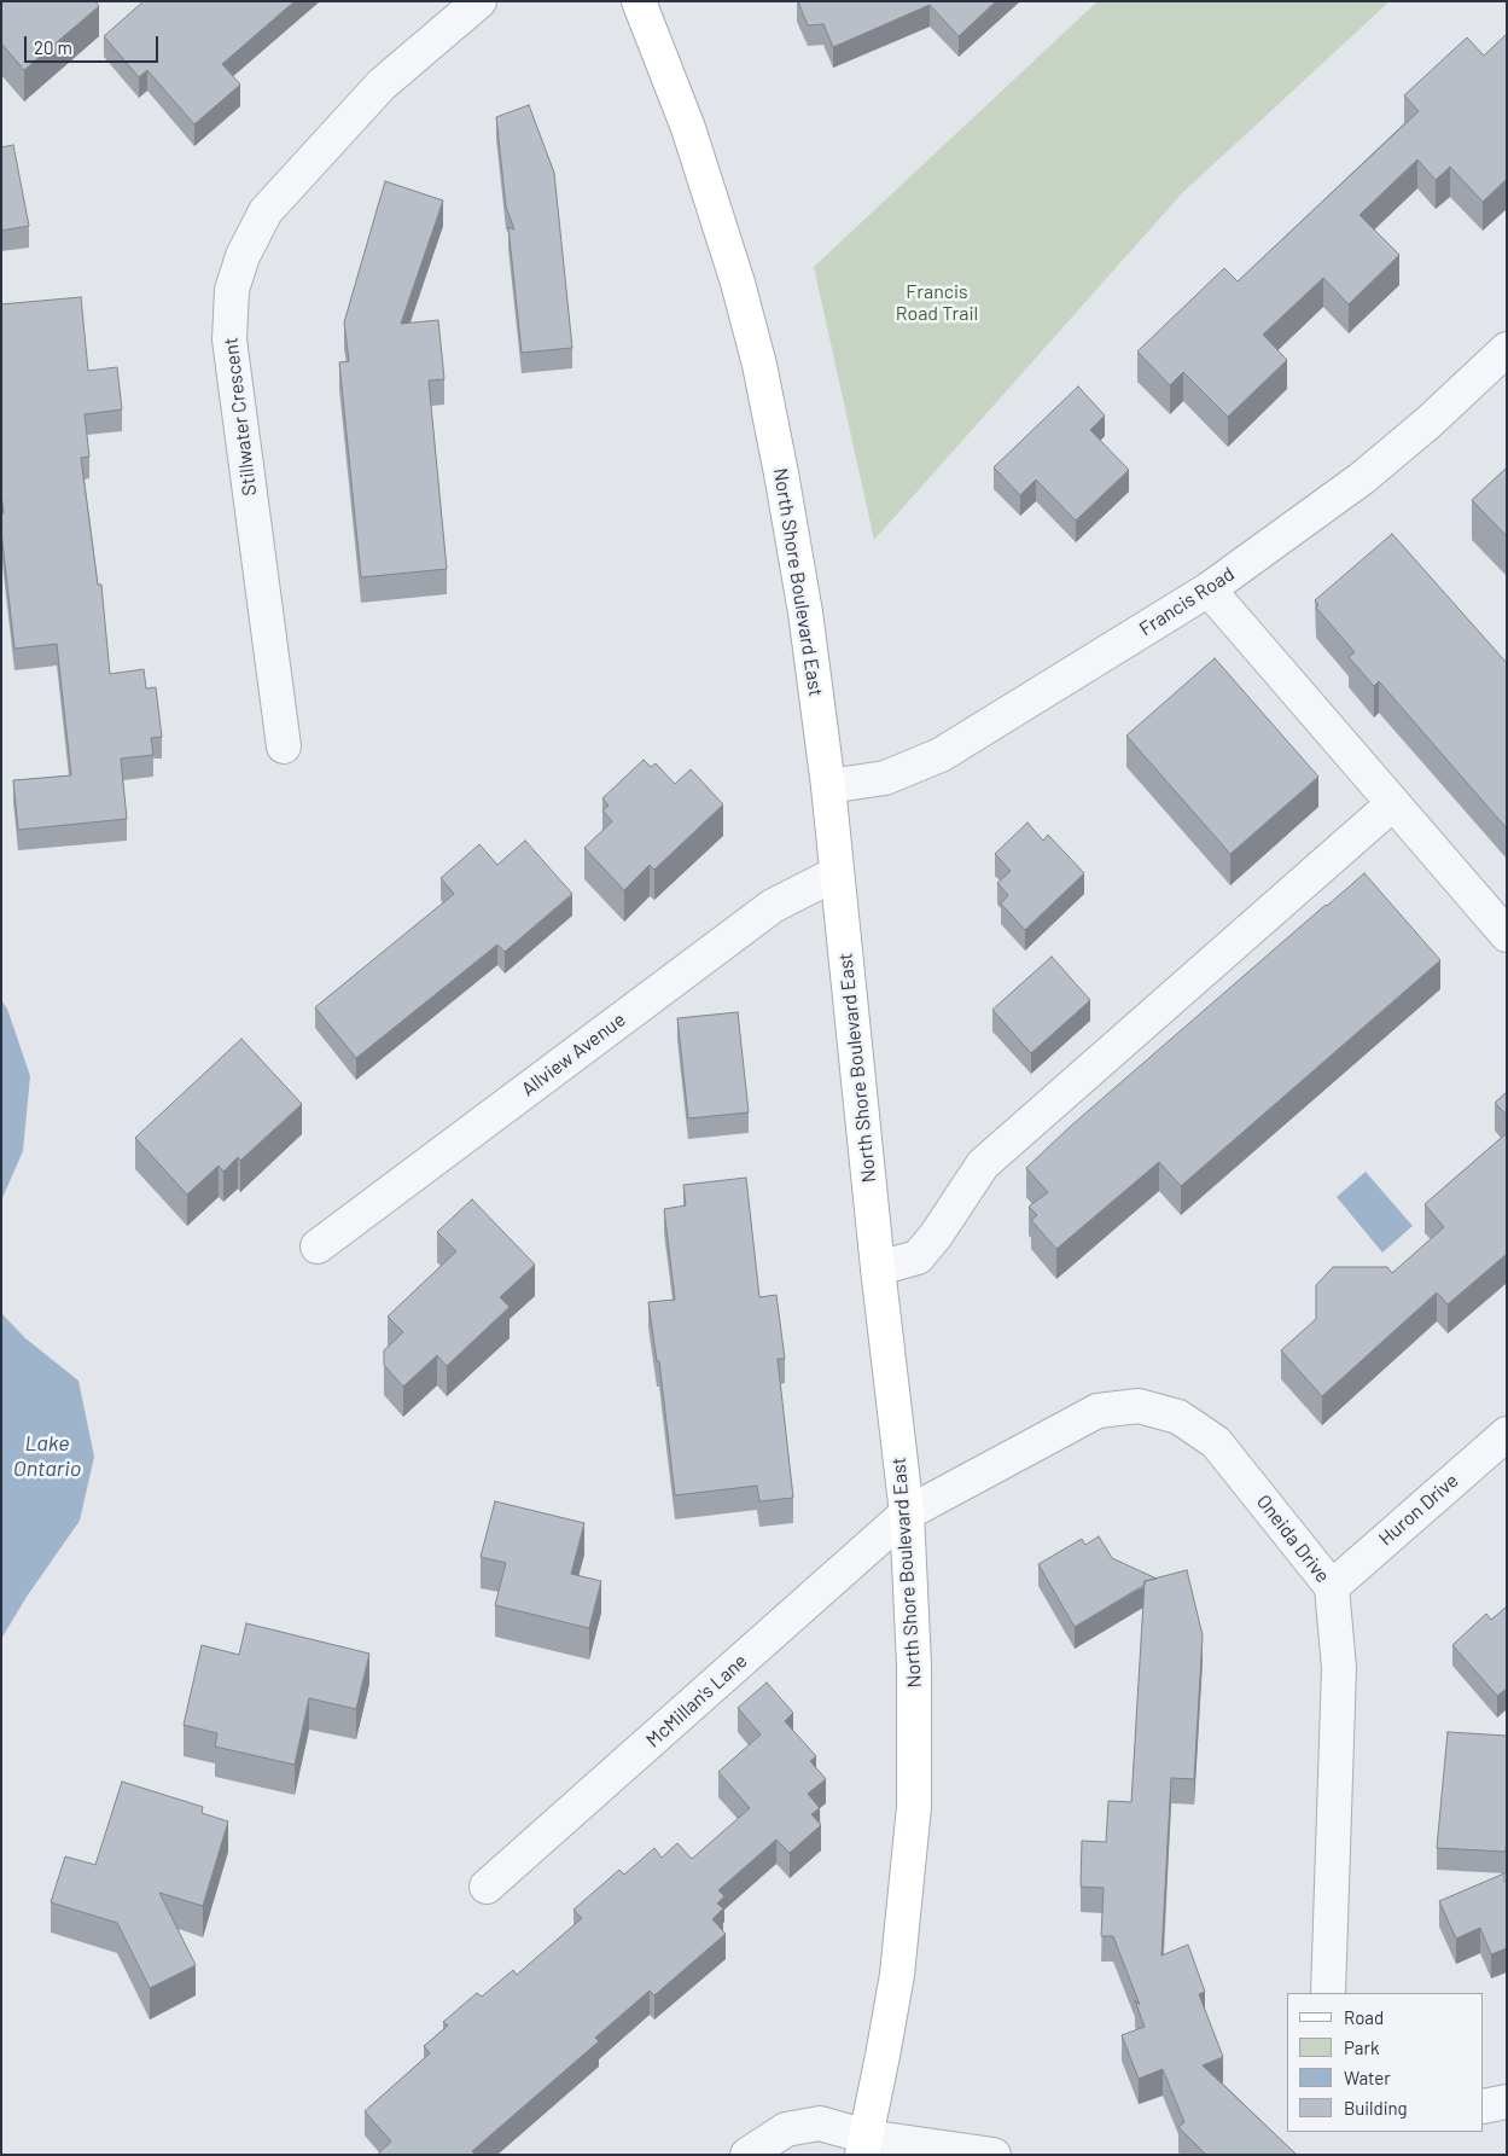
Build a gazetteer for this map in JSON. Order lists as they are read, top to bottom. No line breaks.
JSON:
{"streets":{"main road":["North Shore Boulevard East"],"street":["Stillwater Crescent","Francis Road","Allview Avenue","Huron Drive","Oneida Drive","McMillan's Lane"]},"crossings":[["North Shore Boulevard East","Francis Road"],["North Shore Boulevard East","Allview Avenue"],["North Shore Boulevard East","Oneida Drive"],["North Shore Boulevard East","McMillan's Lane"],["Huron Drive","Oneida Drive"],["Oneida Drive","McMillan's Lane"]],"water":["Lake Ontario"],"parks":["Francis Road Trail"],"legend":["Road","Park","Water","Building"],"scale_bar":"20 m"}
